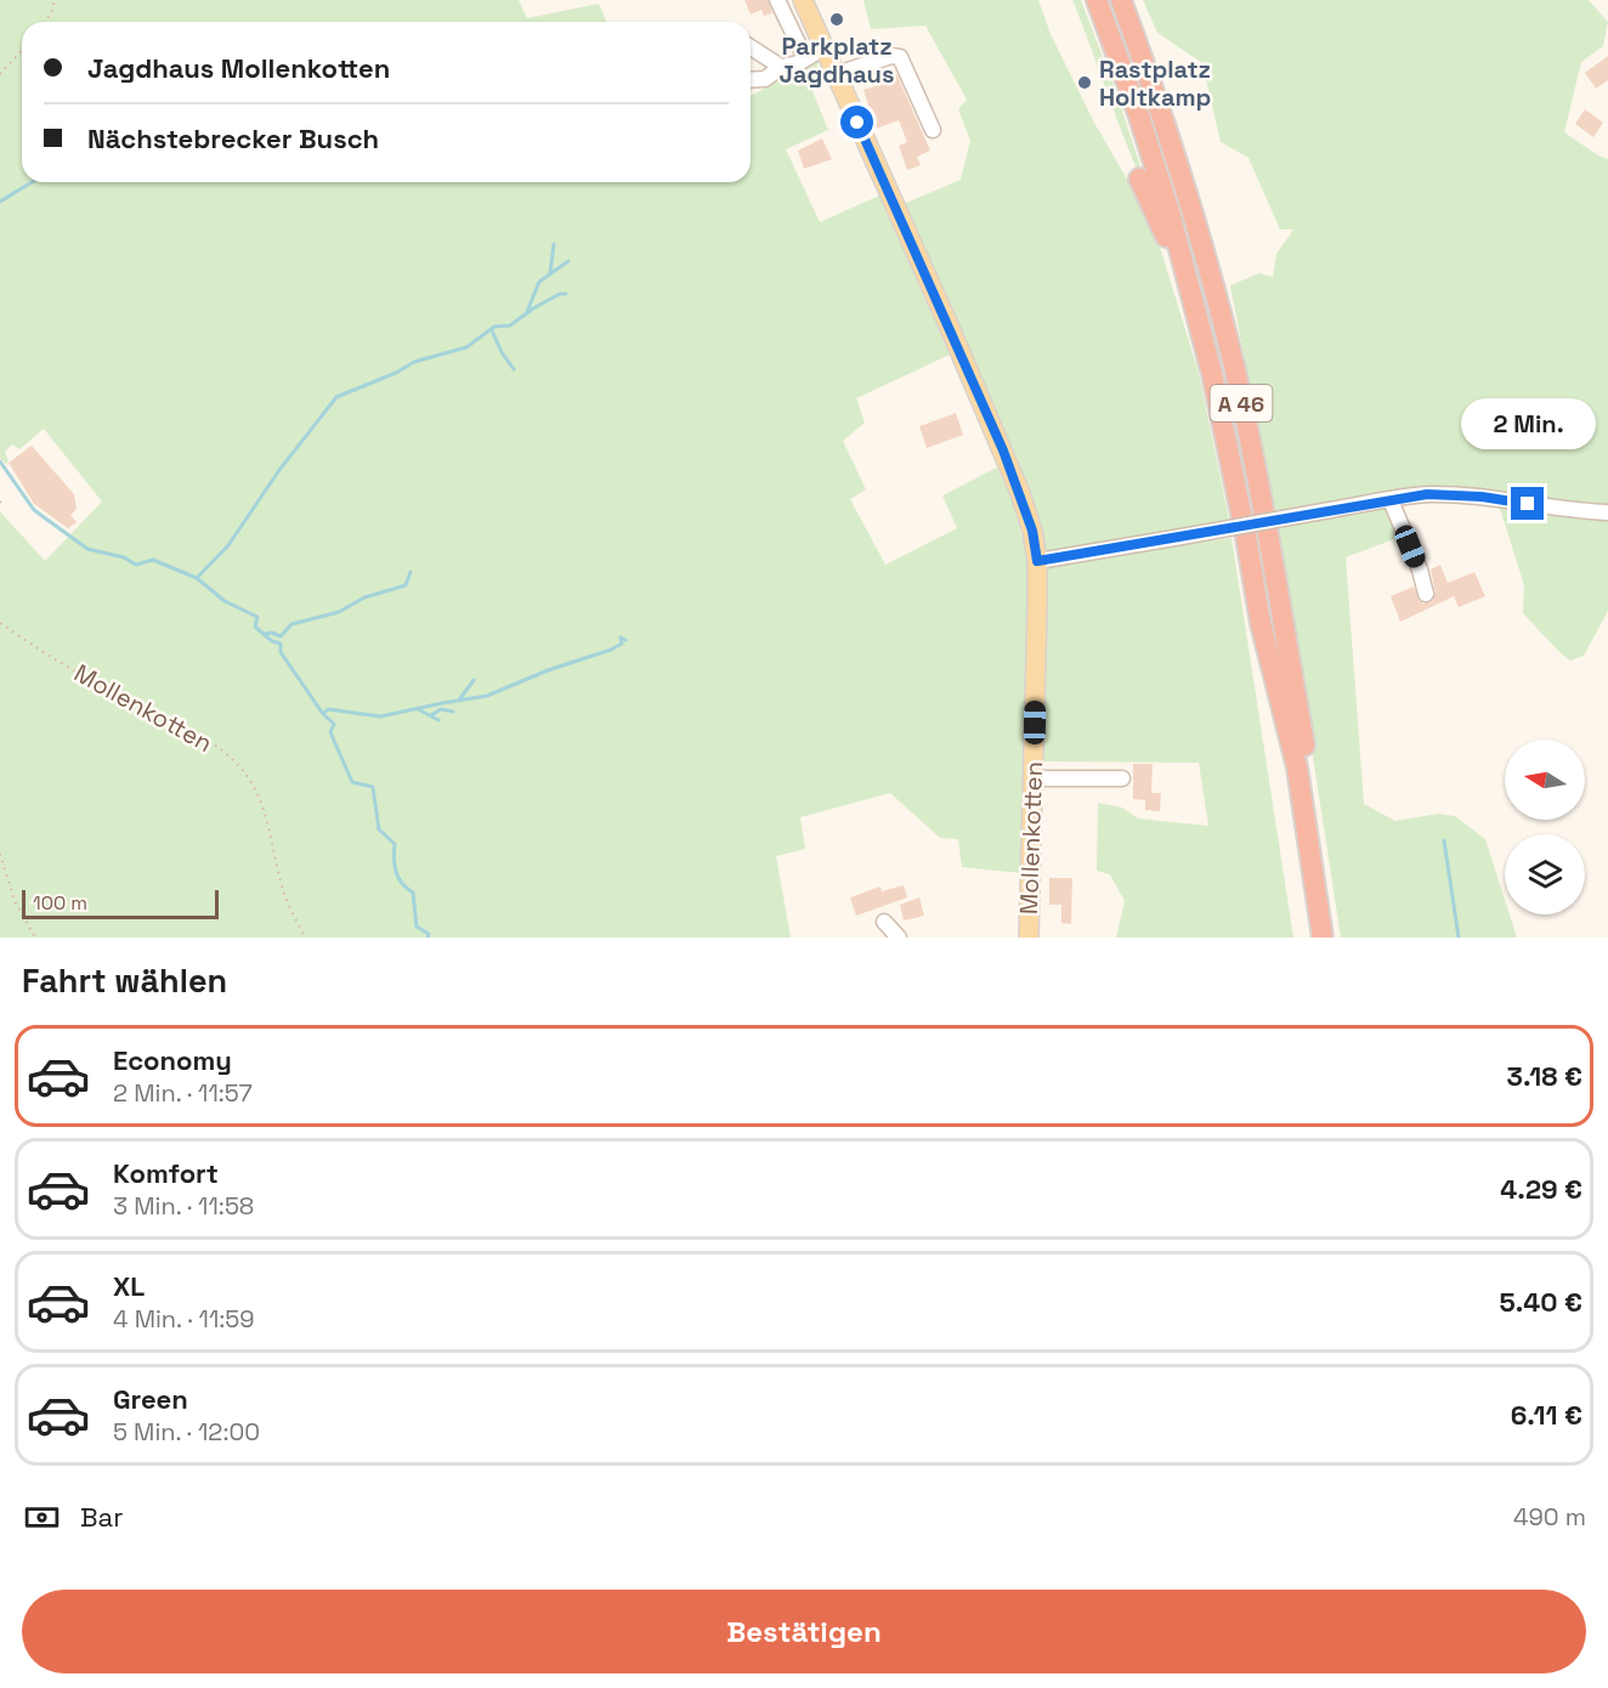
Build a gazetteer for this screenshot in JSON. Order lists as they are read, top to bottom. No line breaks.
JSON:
{"streets":{"highway":["A 46"],"main road":["Mollenkotten"]},"places":["Parkplatz Jagdhaus","Rastplatz Holtkamp"],"scale_bar":"100 m","north":"left","page":{"banner":["Jagdhaus Mollenkotten","Nächstebrecker Busch"],"bubble":"2 Min.","scale":"100 m","heading":"Fahrt wählen","list":[{"name":"Economy","note":"2 Min. · 11:57","value":"3.18 €"},{"name":"Komfort","note":"3 Min. · 11:58","value":"4.29 €"},{"name":"XL","note":"4 Min. · 11:59","value":"5.40 €"},{"name":"Green","note":"5 Min. · 12:00","value":"6.11 €"}],"pay":["Bar","490 m"],"buttons":"Bestätigen"}}
